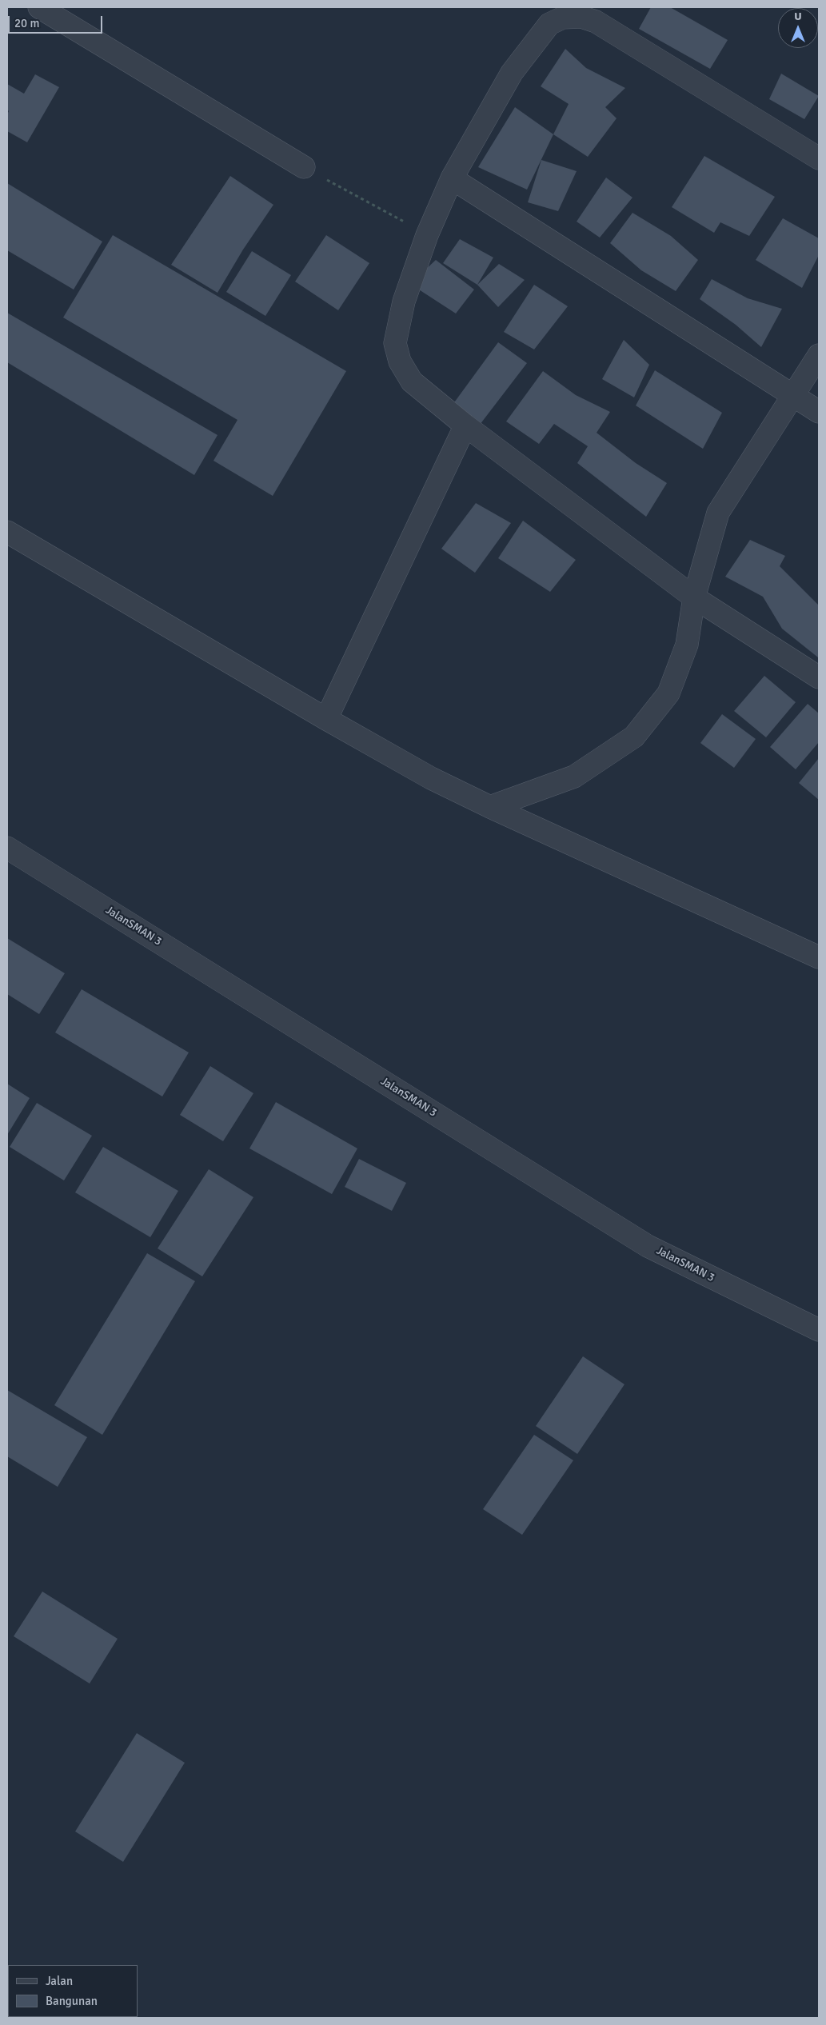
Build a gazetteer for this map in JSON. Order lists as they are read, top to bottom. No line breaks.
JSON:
{"streets":{"street":["JalanSMAN 3"]},"legend":["Jalan","Bangunan"],"scale_bar":"20 m","north":"top"}
